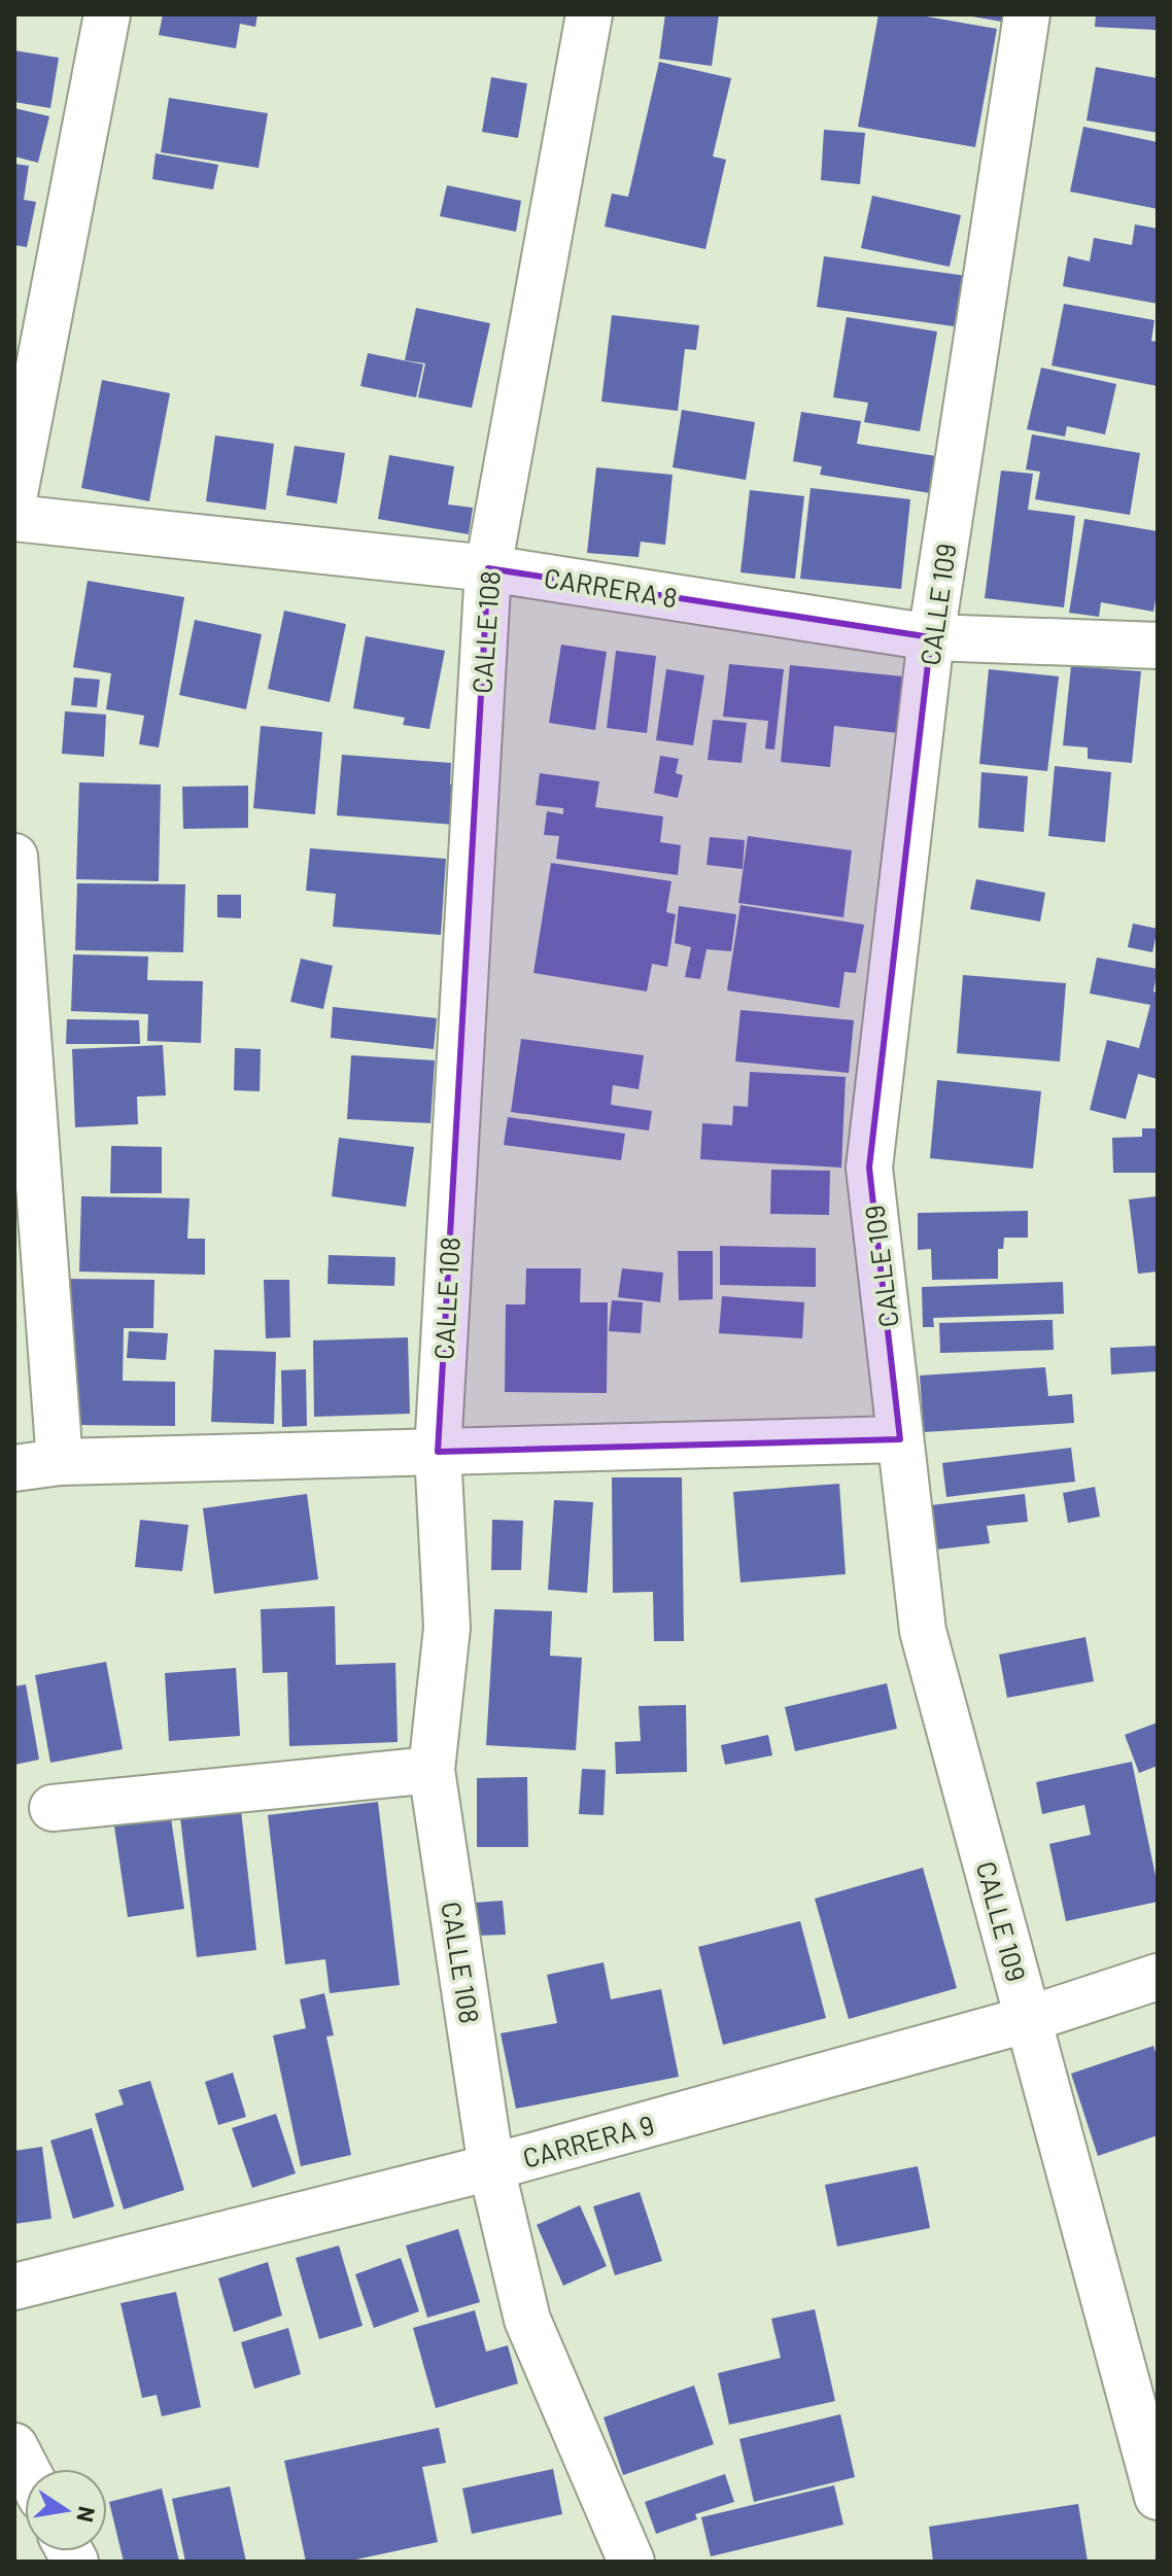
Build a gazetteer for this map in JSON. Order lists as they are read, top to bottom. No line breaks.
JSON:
{"streets":{"street":["CARRERA 8","CALLE 109","CALLE 108","CARRERA 9"]},"crossings":[["CARRERA 8","CALLE 109"],["CARRERA 8","CALLE 108"],["CALLE 109","CARRERA 9"],["CALLE 108","CARRERA 9"]],"north":"right"}
